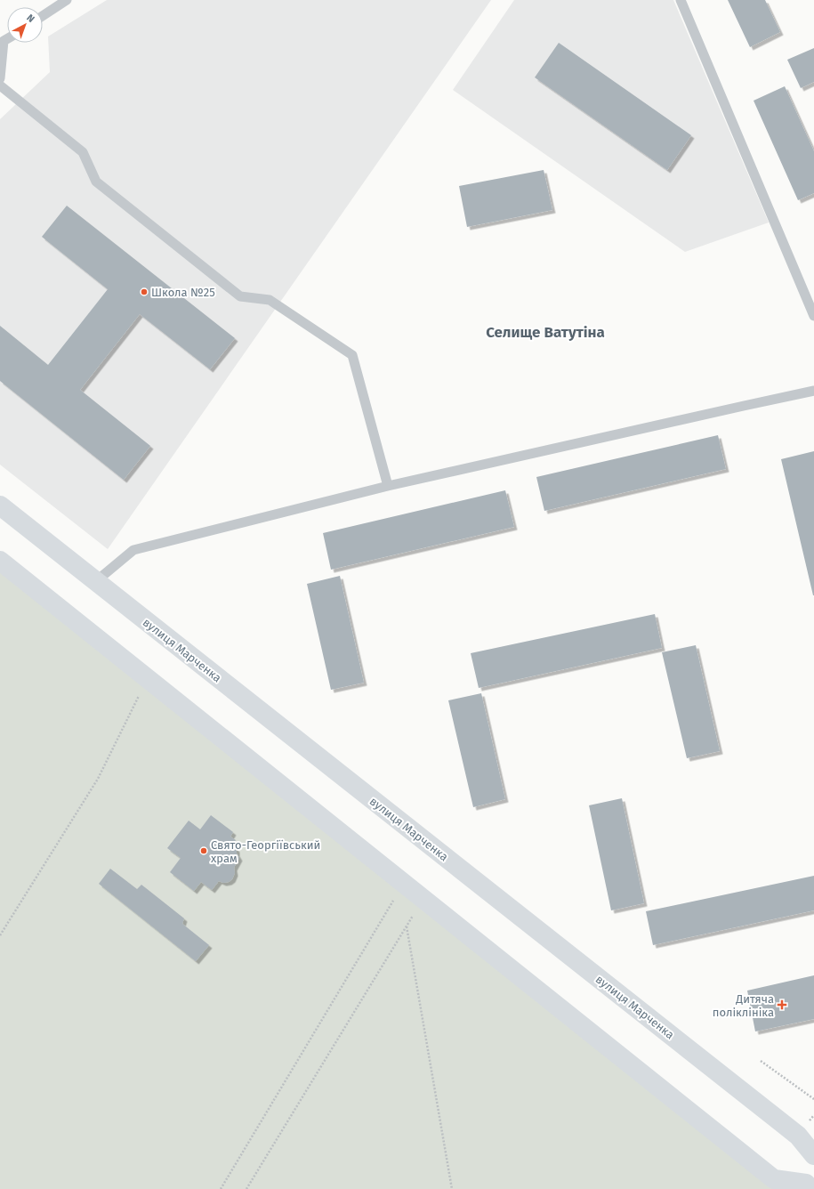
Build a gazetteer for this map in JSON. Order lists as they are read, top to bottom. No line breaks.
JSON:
{"streets":{"street":["вулиця Марченка"]},"districts":["Селище Ватутіна"],"places":{"other":["Школа №25","Свято-Георгіївський храм"],"health":["Дитяча поліклініка"]},"north":"top right"}
